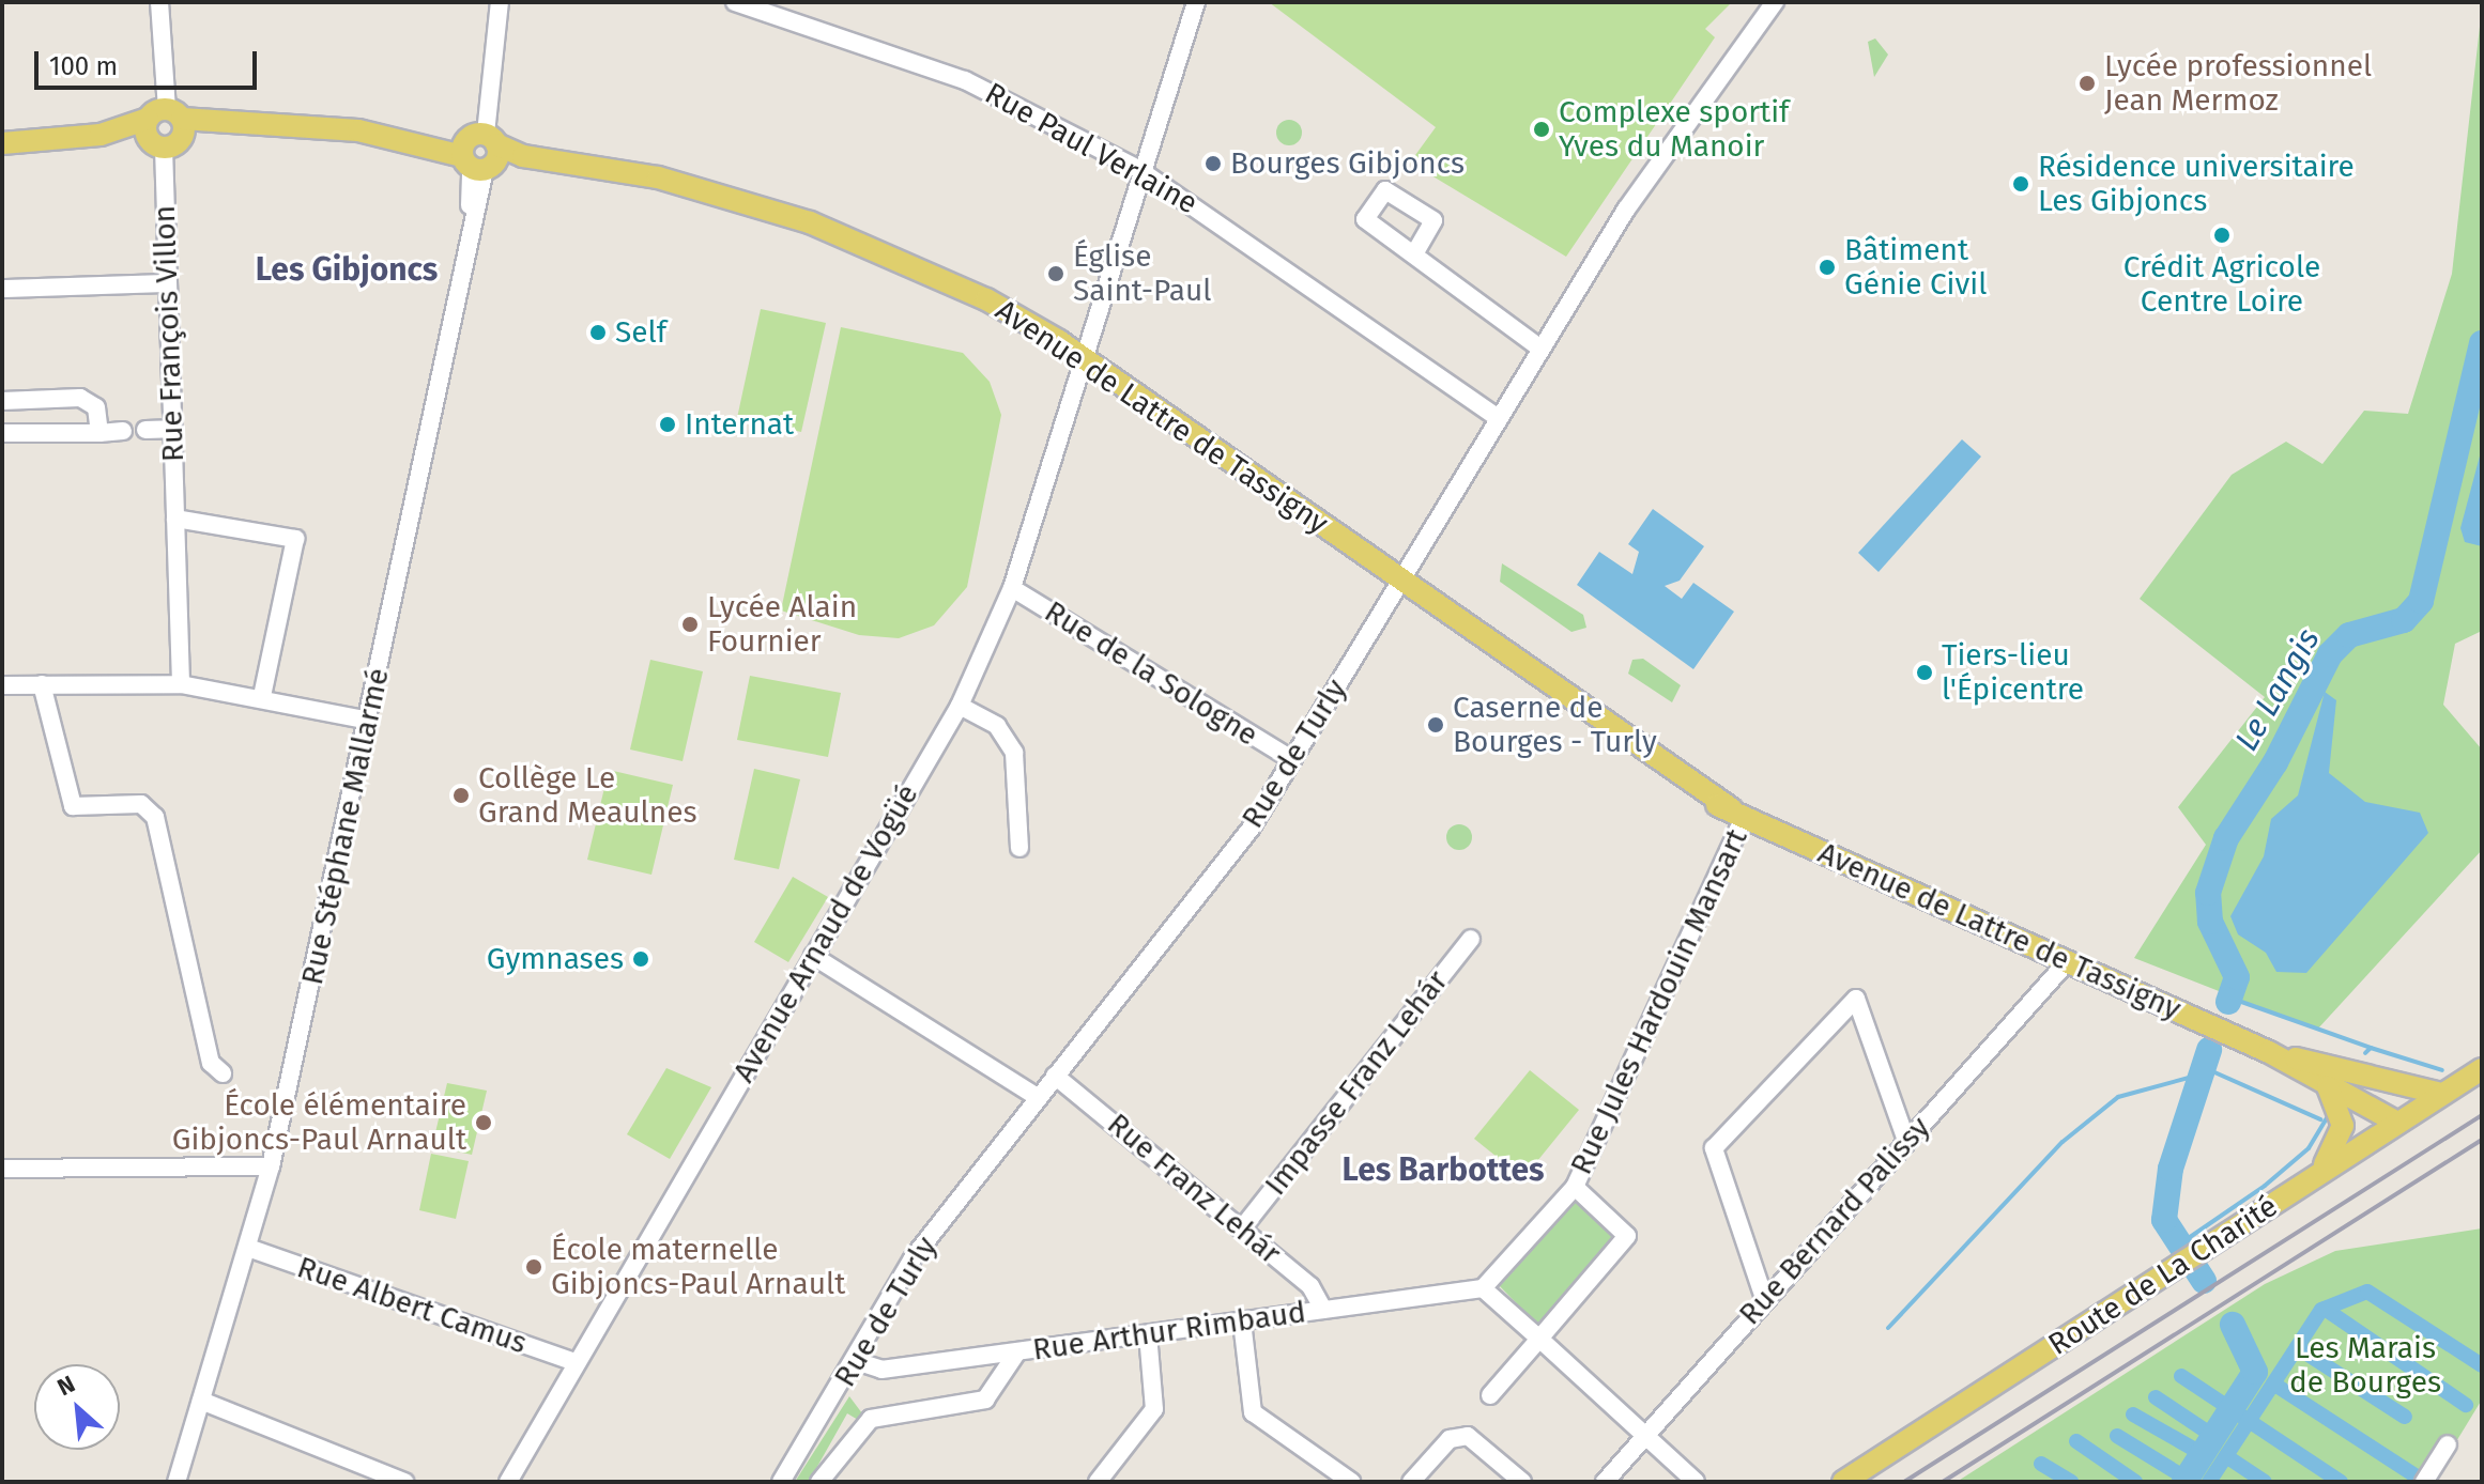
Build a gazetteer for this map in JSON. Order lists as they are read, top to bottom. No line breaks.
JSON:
{"streets":{"main road":["Avenue de Lattre de Tassigny","Route de La Charité"],"street":["Rue Paul Verlaine","Rue François Villon","Rue de la Sologne","Rue de Turly","Rue Stéphane Mallarmé","Avenue Arnaud de Vogüé","Rue Jules Hardouin Mansart","Impasse Franz Lehár","Rue Franz Lehár","Rue Bernard Palissy","Rue Albert Camus","Rue Arthur Rimbaud"]},"crossings":[["Rue Paul Verlaine","Rue de Turly"],["Rue Paul Verlaine","Avenue Arnaud de Vogüé"],["Rue François Villon","Avenue de Lattre de Tassigny"],["Avenue de Lattre de Tassigny","Rue de Turly"],["Avenue de Lattre de Tassigny","Rue Stéphane Mallarmé"],["Avenue de Lattre de Tassigny","Avenue Arnaud de Vogüé"],["Avenue de Lattre de Tassigny","Rue Jules Hardouin Mansart"],["Avenue de Lattre de Tassigny","Rue Bernard Palissy"],["Avenue de Lattre de Tassigny","Route de La Charité"],["Rue de la Sologne","Rue de Turly"],["Rue de la Sologne","Avenue Arnaud de Vogüé"],["Rue de Turly","Rue Franz Lehár"],["Rue de Turly","Rue Arthur Rimbaud"],["Rue Stéphane Mallarmé","Rue Albert Camus"],["Avenue Arnaud de Vogüé","Rue Albert Camus"],["Rue Jules Hardouin Mansart","Rue Arthur Rimbaud"],["Impasse Franz Lehár","Rue Franz Lehár"],["Rue Franz Lehár","Rue Arthur Rimbaud"]],"districts":["Les Gibjoncs","Les Barbottes"],"water":["Le Langis"],"parks":["Les Marais de Bourges"],"places":["Lycée professionnel Jean Mermoz","Complexe sportif Yves du Manoir","Bourges Gibjoncs","Résidence universitaire Les Gibjoncs","Crédit Agricole Centre Loire","Bâtiment Génie Civil","Église Saint-Paul","Self","Internat","Lycée Alain Fournier","Tiers-lieu l'Épicentre","Caserne de Bourges - Turly","Collège Le Grand Meaulnes","Gymnases","École élémentaire Gibjoncs-Paul Arnault","École maternelle Gibjoncs-Paul Arnault"],"scale_bar":"100 m","north":"top left"}
